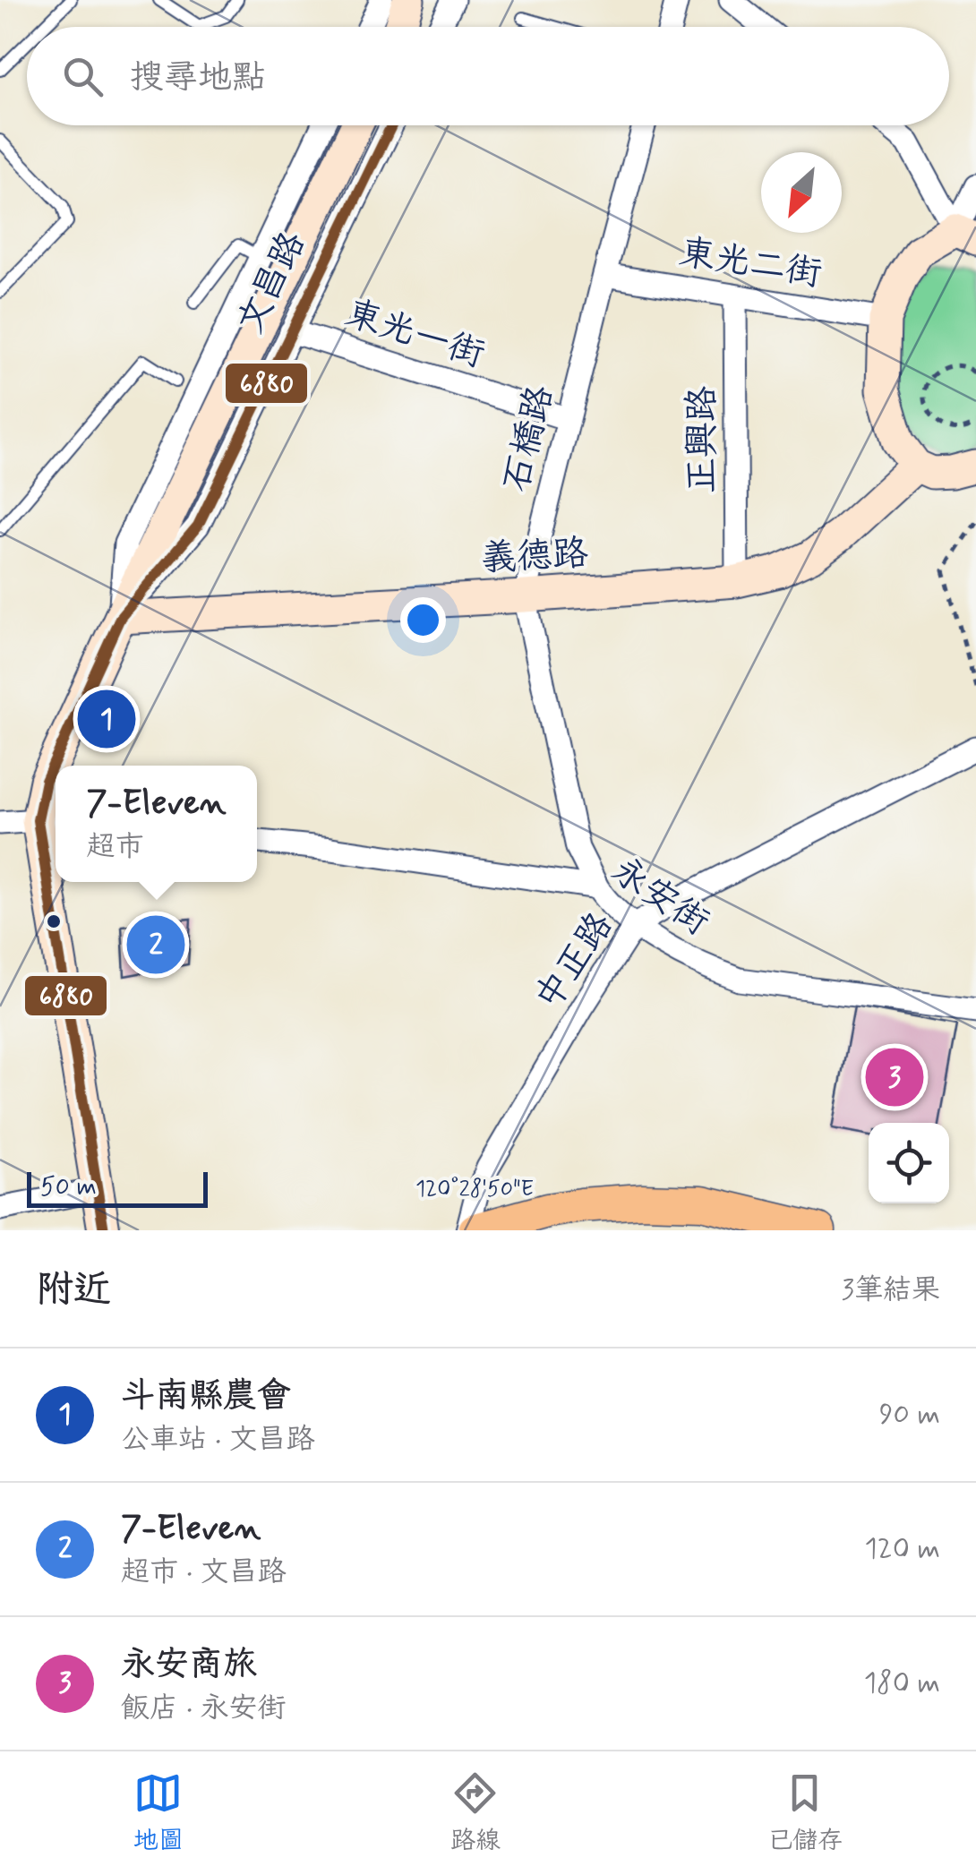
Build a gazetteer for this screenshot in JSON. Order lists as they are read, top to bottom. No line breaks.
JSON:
{"streets":{"main road":["文昌路","義德路"],"street":["東光二街","東光一街","石橋路","正興路","永安街","中正路"]},"crossings":[["東光二街","石橋路"],["東光二街","正興路"],["文昌路","東光一街"],["文昌路","義德路"],["東光一街","石橋路"],["石橋路","義德路"],["石橋路","永安街"],["正興路","義德路"],["永安街","中正路"]],"lines":["transit line 6880"],"scale_bar":"50 m","north":"bottom left","page":{"search":"搜尋地點","pins":["1","2","3"],"popup":["7-Eleven","超市"],"scale":"50 m","heading":["附近","3筆結果"],"list":[{"mark":"1","name":"斗南縣農會","note":"公車站 · 文昌路","value":"90 m"},{"mark":"2","name":"7-Eleven","note":"超市 · 文昌路","value":"120 m"},{"mark":"3","name":"永安商旅","note":"飯店 · 永安街","value":"180 m"}],"nav":["地圖","路線","已儲存"]},"coordinates":["120°28'50\"E"]}
